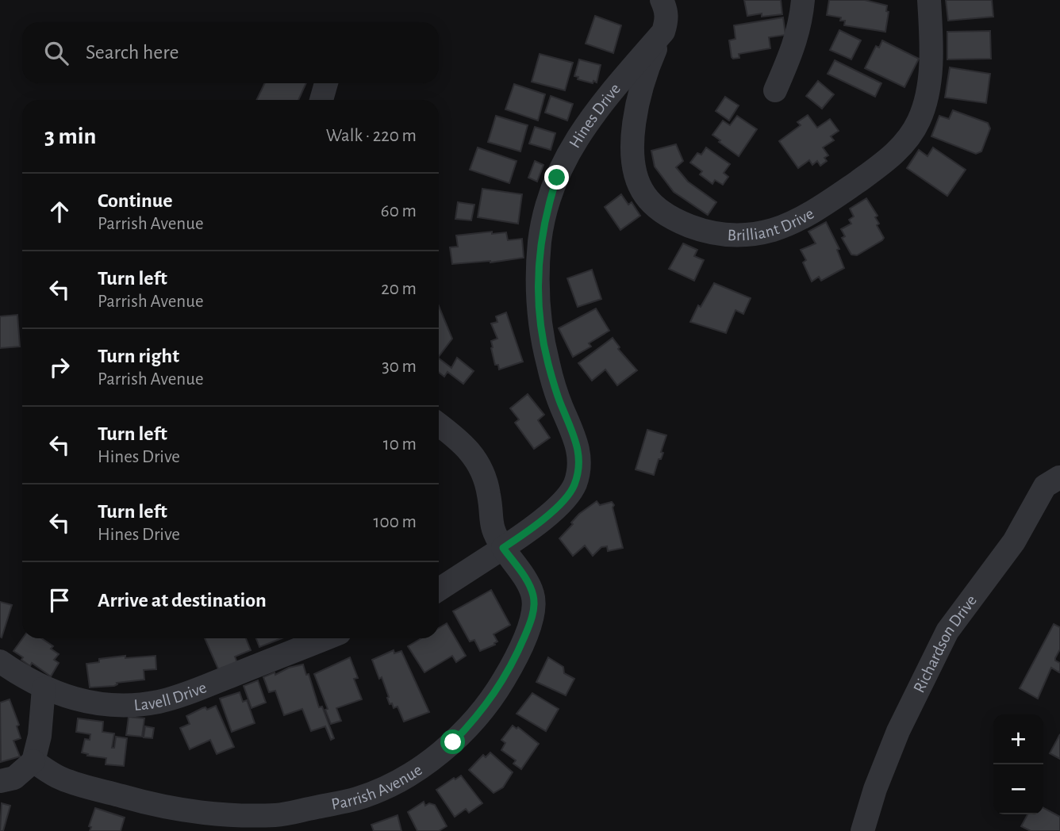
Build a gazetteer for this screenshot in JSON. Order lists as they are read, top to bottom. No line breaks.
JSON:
{"streets":{"street":["Hines Drive","Brilliant Drive","Richardson Drive","Lavell Drive","Parrish Avenue"]},"crossings":[["Hines Drive","Brilliant Drive"],["Hines Drive","Parrish Avenue"]],"page":{"search":"Search here","heading":["3 min","Walk · 220 m"],"list":[["Continue","Parrish Avenue","60 m"],["Turn left","Parrish Avenue","20 m"],["Turn right","Parrish Avenue","30 m"],["Turn left","Hines Drive","10 m"],["Turn left","Hines Drive","100 m"],"Arrive at destination"],"map_buttons":["+","−"]}}
